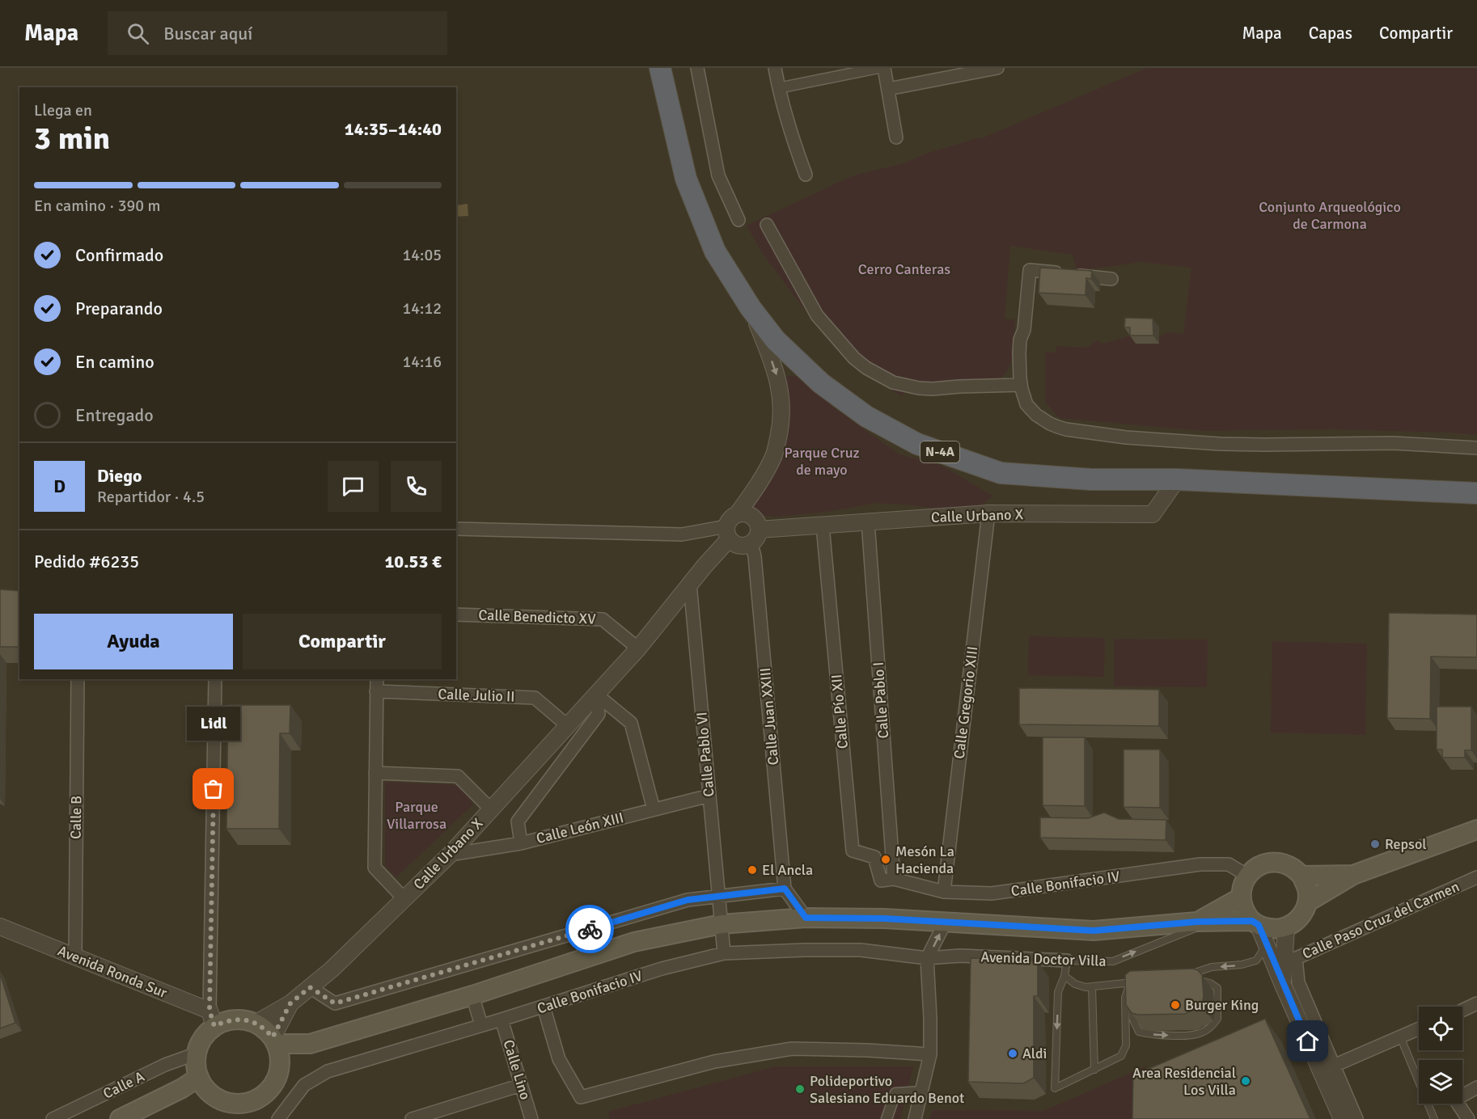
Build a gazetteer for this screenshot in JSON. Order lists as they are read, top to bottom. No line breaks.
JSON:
{"streets":{"highway":["N-4A"],"street":["Calle Urbano X","Calle Benedicto XV","Calle Julio II","Calle Pablo I","Calle Gregorio XIII","Calle Pío XII","Calle Juan XXIII","Calle Pablo VI","Calle B","Calle León XIII","Calle Bonifacio IV","Calle Paso Cruz del Carmen","Avenida Doctor Villa","Avenida Ronda Sur","Calle Lino","Calle A"]},"crossings":[["N-4A","Calle Urbano X"],["Calle Urbano X","Calle Benedicto XV"],["Calle Urbano X","Calle Julio II"],["Calle Urbano X","Calle Pablo I"],["Calle Urbano X","Calle Gregorio XIII"],["Calle Urbano X","Calle Pío XII"],["Calle Urbano X","Calle Juan XXIII"],["Calle Urbano X","Calle Pablo VI"],["Calle Urbano X","Calle León XIII"],["Calle Pablo I","Calle Pío XII"],["Calle Pablo I","Calle Bonifacio IV"],["Calle Gregorio XIII","Calle Bonifacio IV"],["Calle Pío XII","Calle Bonifacio IV"],["Calle Pablo VI","Calle León XIII"],["Calle Pablo VI","Calle Bonifacio IV"],["Calle B","Avenida Ronda Sur"],["Calle Bonifacio IV","Avenida Doctor Villa"],["Calle Bonifacio IV","Calle Lino"],["Avenida Ronda Sur","Calle A"]],"parks":["Conjunto Arqueológico de Carmona","Cerro Canteras","Parque Cruz de mayo","Parque Villarrosa"],"places":["Lidl","Repsol","Mesón La Hacienda","El Ancla","Burger King","Aldi","Area Residencial Los Villa","Polideportivo Salesiano Eduardo Benot"],"page":{"header":"Mapa","search":"Buscar aquí","nav":["Mapa","Capas","Compartir"],"heading":["3 min","Llega en","14:35–14:40"],"panel":["Diego","Repartidor · 4.5","Pedido #6235","10.53 €"],"bar":"En camino · 390 m","list":[["Confirmado","14:05"],["Preparando","14:12"],["En camino","14:16"],"Entregado"],"round":"D","buttons":["Ayuda","Compartir"],"bubble":"Lidl"}}
